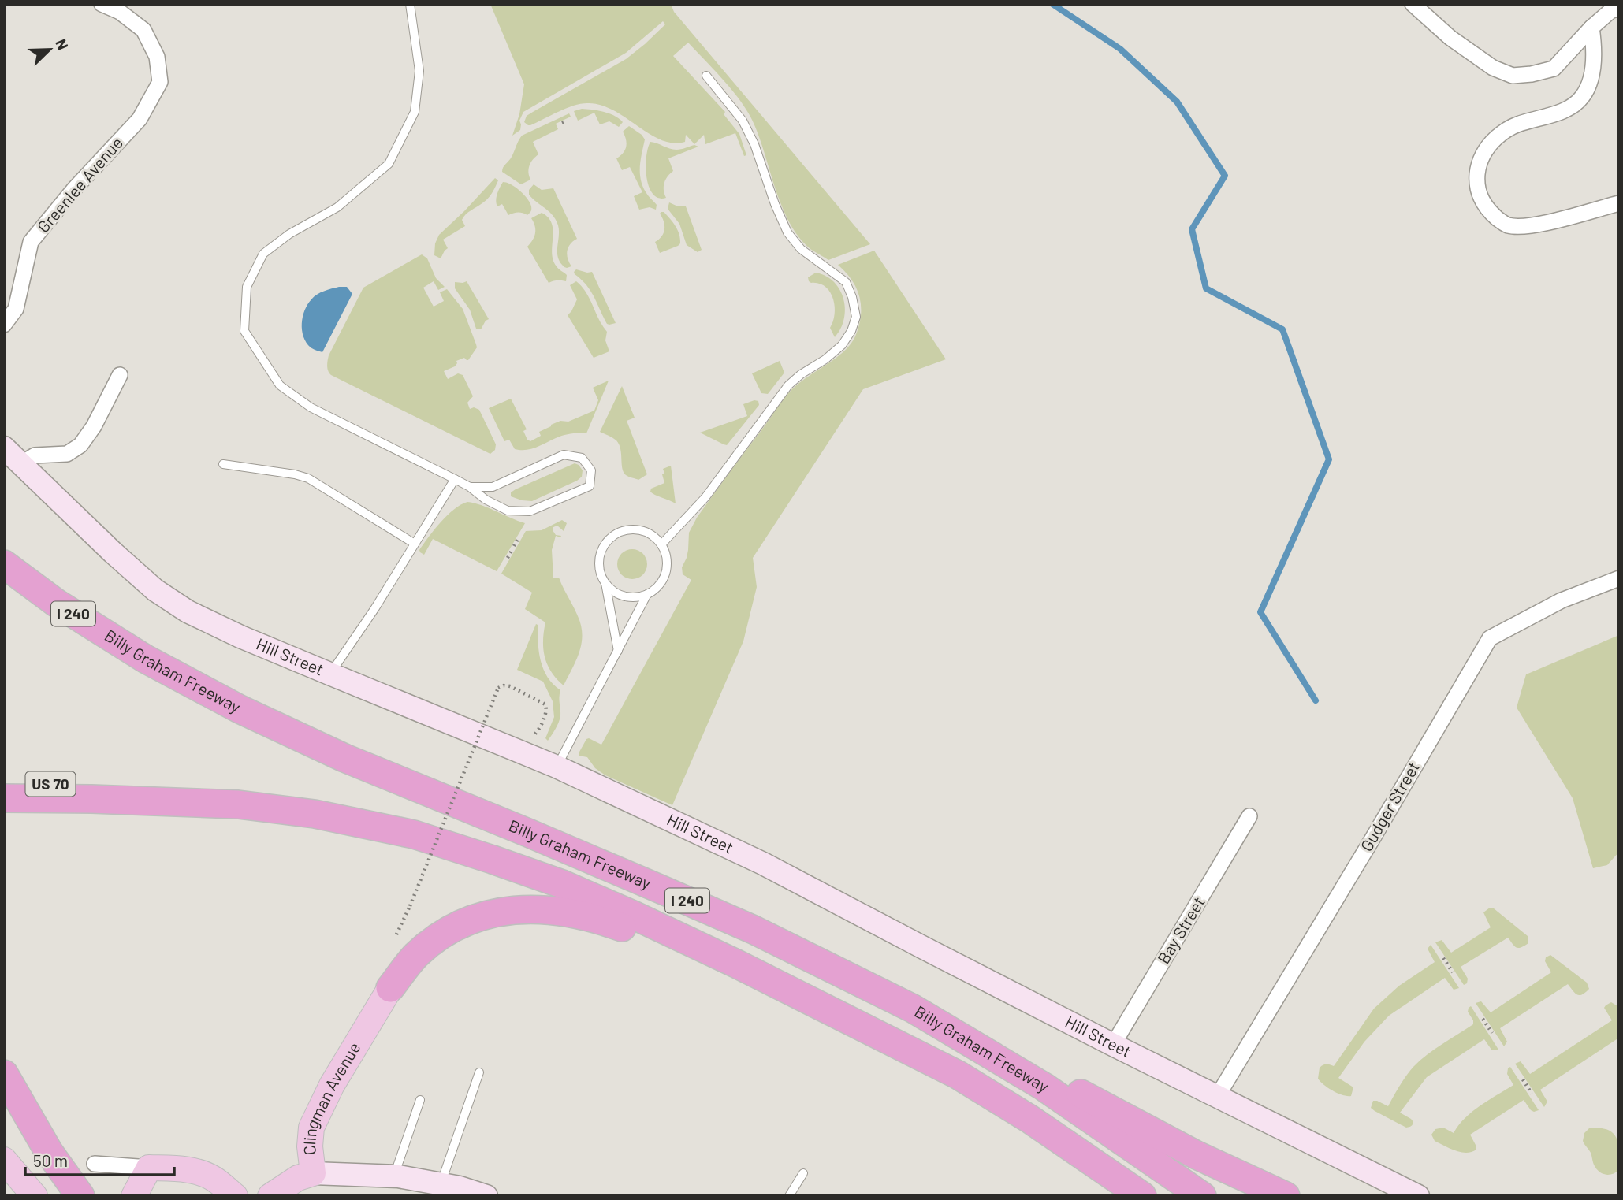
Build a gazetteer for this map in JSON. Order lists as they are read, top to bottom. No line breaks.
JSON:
{"streets":{"highway":["I 240","Billy Graham Freeway","US 70"],"main road":["Clingman Avenue"],"street":["Greenlee Avenue","Hill Street","Gudger Street","Bay Street"]},"crossings":[["Hill Street","Gudger Street"],["Hill Street","Bay Street"],["Billy Graham Freeway","US 70"]],"scale_bar":"50 m","north":"top right"}
